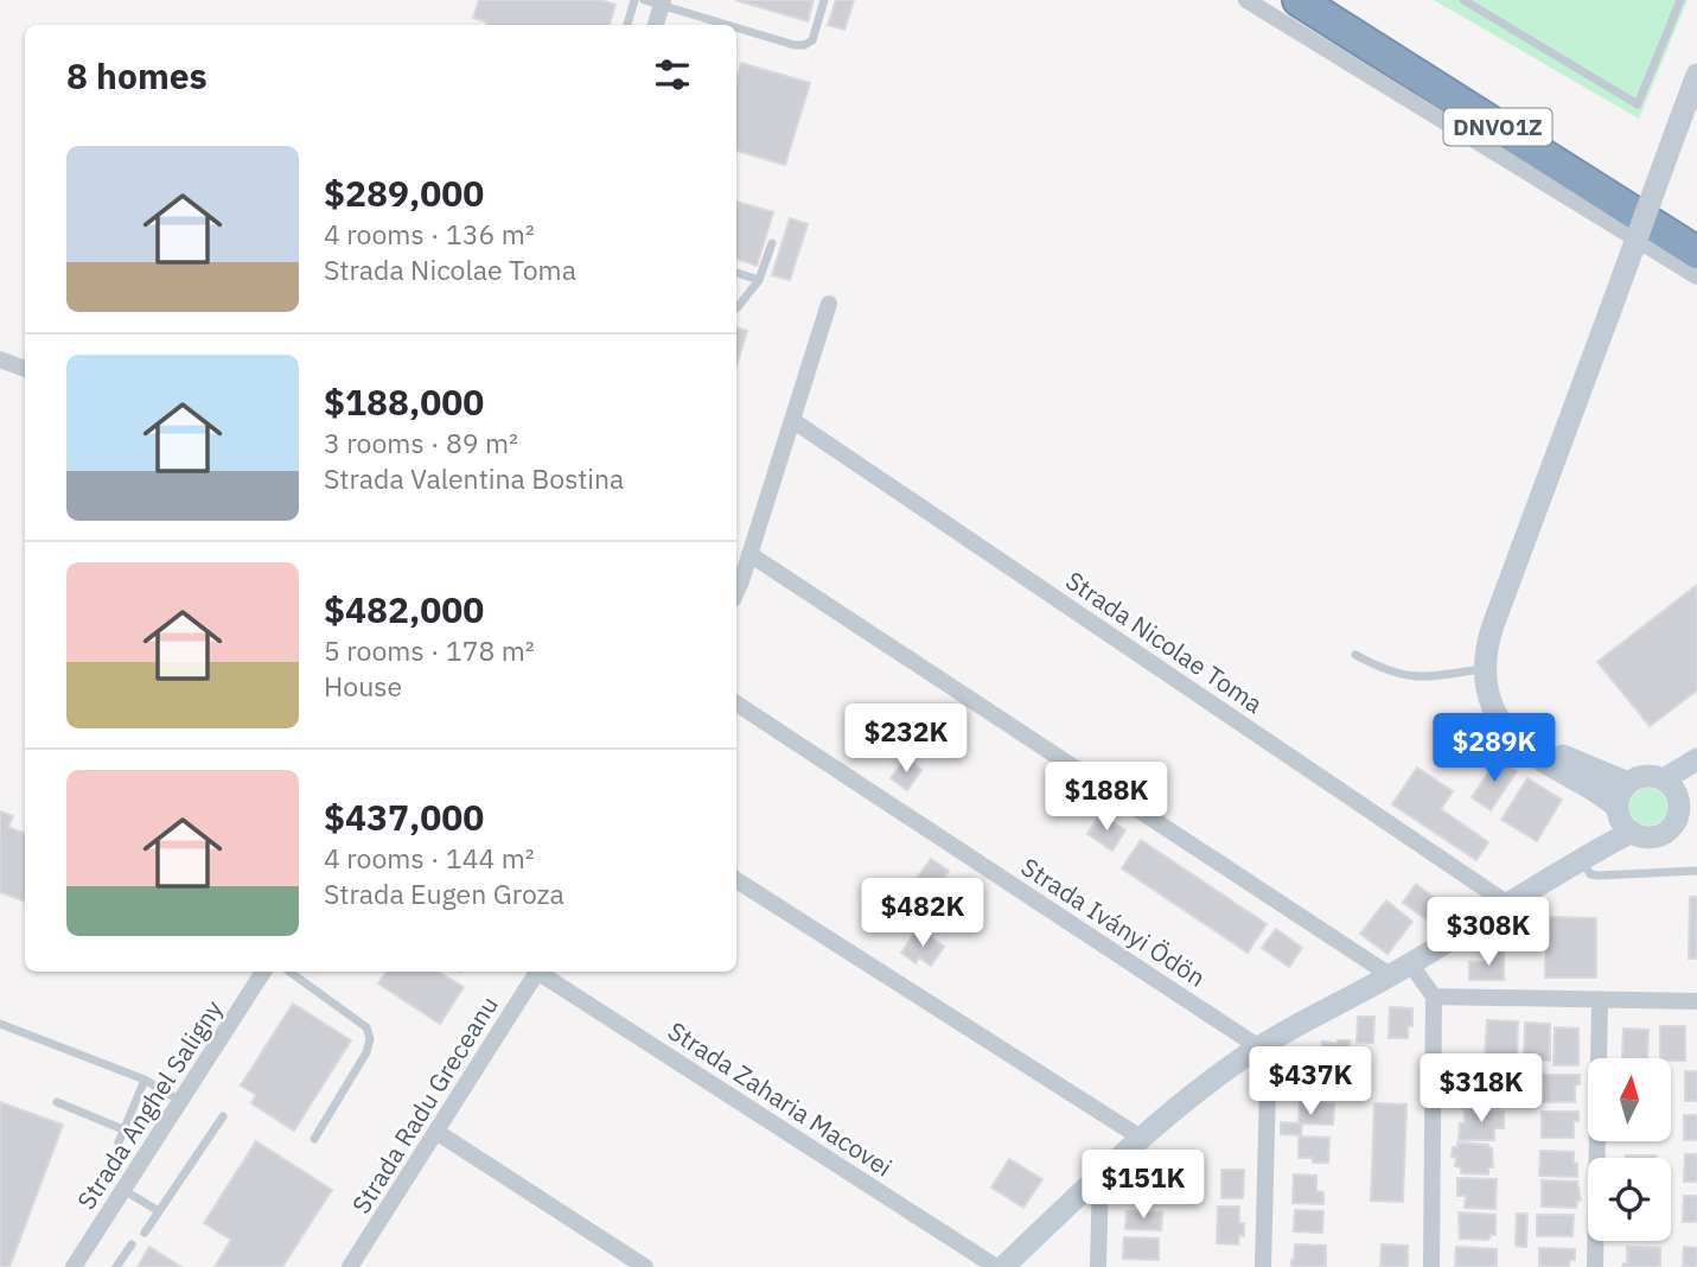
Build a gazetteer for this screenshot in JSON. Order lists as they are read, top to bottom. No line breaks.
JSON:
{"streets":{"highway":["DNVO1Z"],"street":["Strada Nicolae Toma","Strada Iványi Ödön","Strada Zaharia Macovei","Strada Anghel Saligny","Strada Radu Greceanu"]},"north":"top","page":{"heading":"8 homes","list":[{"name":"$289,000","note":"4 rooms · 136 m² · Strada Nicolae Toma"},{"name":"$188,000","note":"3 rooms · 89 m² · Strada Valentina Bostina"},{"name":"$482,000","note":"5 rooms · 178 m² · House"},{"name":"$437,000","note":"4 rooms · 144 m² · Strada Eugen Groza"}],"price":["$232K","$289K","$188K","$482K","$308K","$437K","$318K","$151K"]}}
